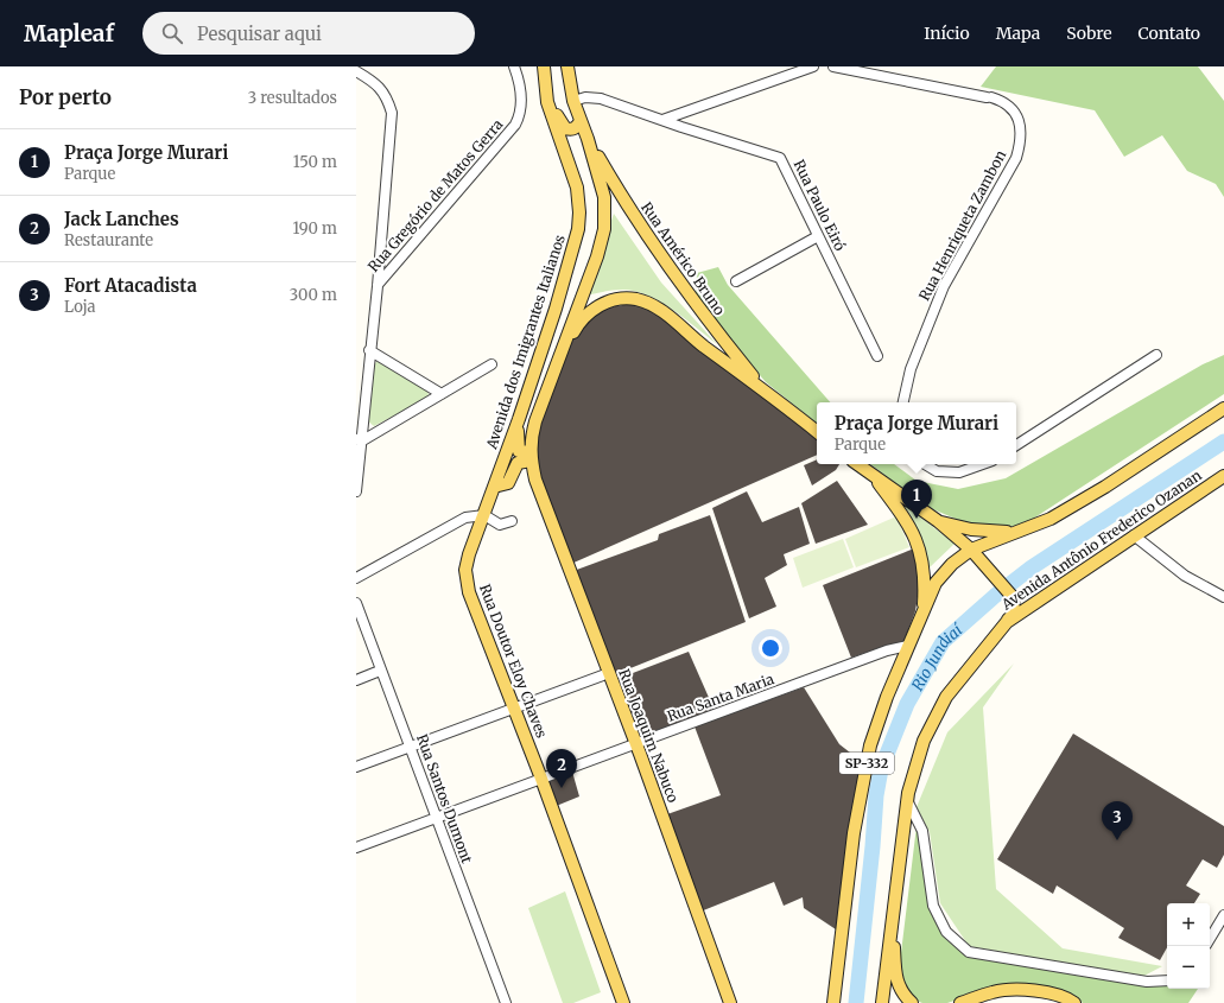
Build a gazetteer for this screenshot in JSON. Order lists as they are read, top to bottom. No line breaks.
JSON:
{"streets":{"main road":["Rua Américo Bruno","Avenida dos Imigrantes Italianos","Avenida Antônio Frederico Ozanan","Rua Doutor Eloy Chaves","Rua Joaquim Nabuco","SP-332"],"street":["Rua Gregório de Matos Gerra","Rua Paulo Eiró","Rua Henriqueta Zambon","Rua Santa Maria","Rua Santos Dumont"]},"crossings":[["Avenida dos Imigrantes Italianos","Rua Doutor Eloy Chaves"],["Rua Doutor Eloy Chaves","Rua Santa Maria"],["Rua Santa Maria","Rua Joaquim Nabuco"],["Rua Santa Maria","SP-332"],["Rua Santa Maria","Rua Santos Dumont"]],"water":["Rio Jundiaí"],"page":{"header":"Mapleaf","search":"Pesquisar aqui","nav":["Início","Mapa","Sobre","Contato"],"heading":["Por perto","3 resultados"],"list":[{"mark":"1","name":"Praça Jorge Murari","note":"Parque","value":"150 m"},{"mark":"2","name":"Jack Lanches","note":"Restaurante","value":"190 m"},{"mark":"3","name":"Fort Atacadista","note":"Loja","value":"300 m"}],"popup":["Praça Jorge Murari","Parque"],"pins":["1","2","3"],"map_buttons":["+","−"]}}
